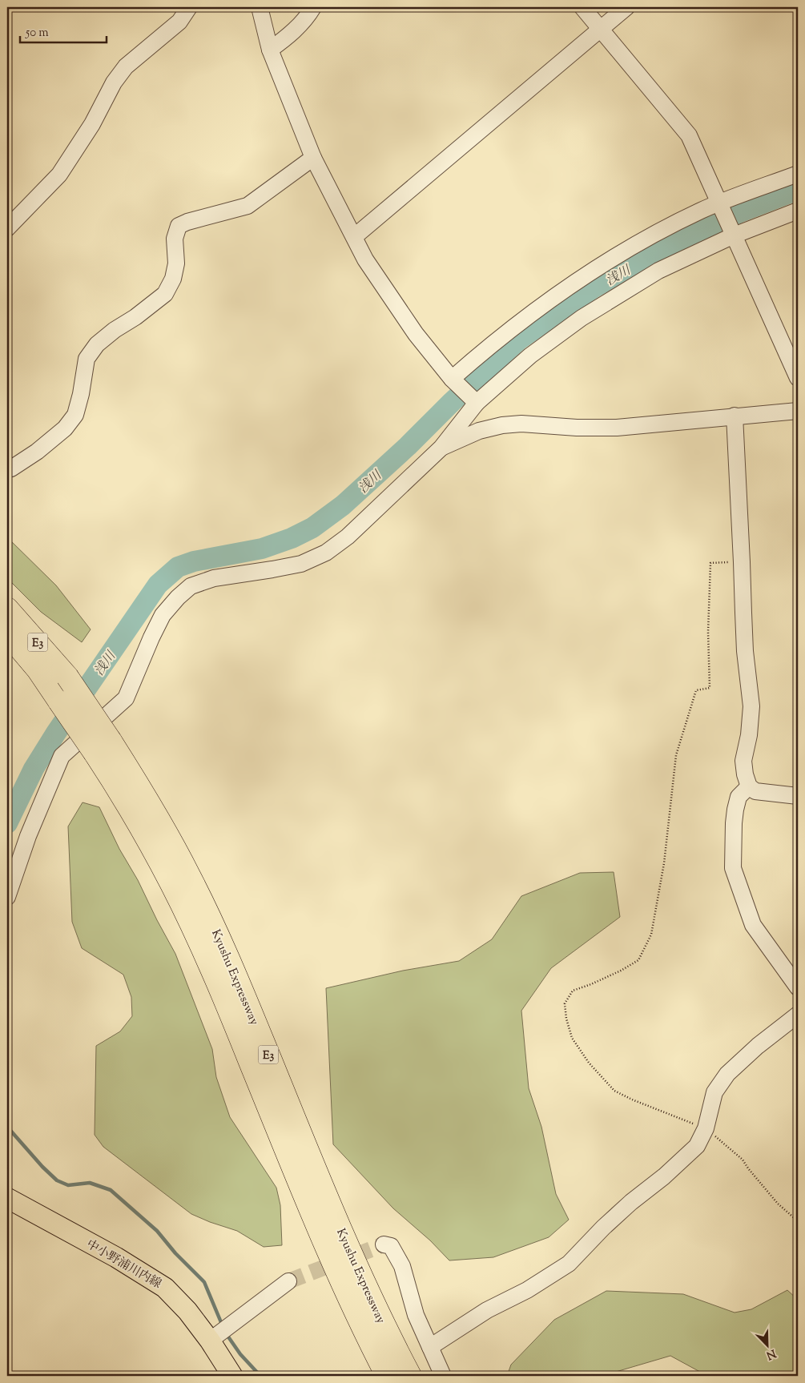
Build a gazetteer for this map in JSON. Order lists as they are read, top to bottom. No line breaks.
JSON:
{"streets":{"highway":["E3","Kyushu Expressway"],"main road":["中小野浦川内線"]},"water":["浅川"],"scale_bar":"50 m","north":"bottom right"}
